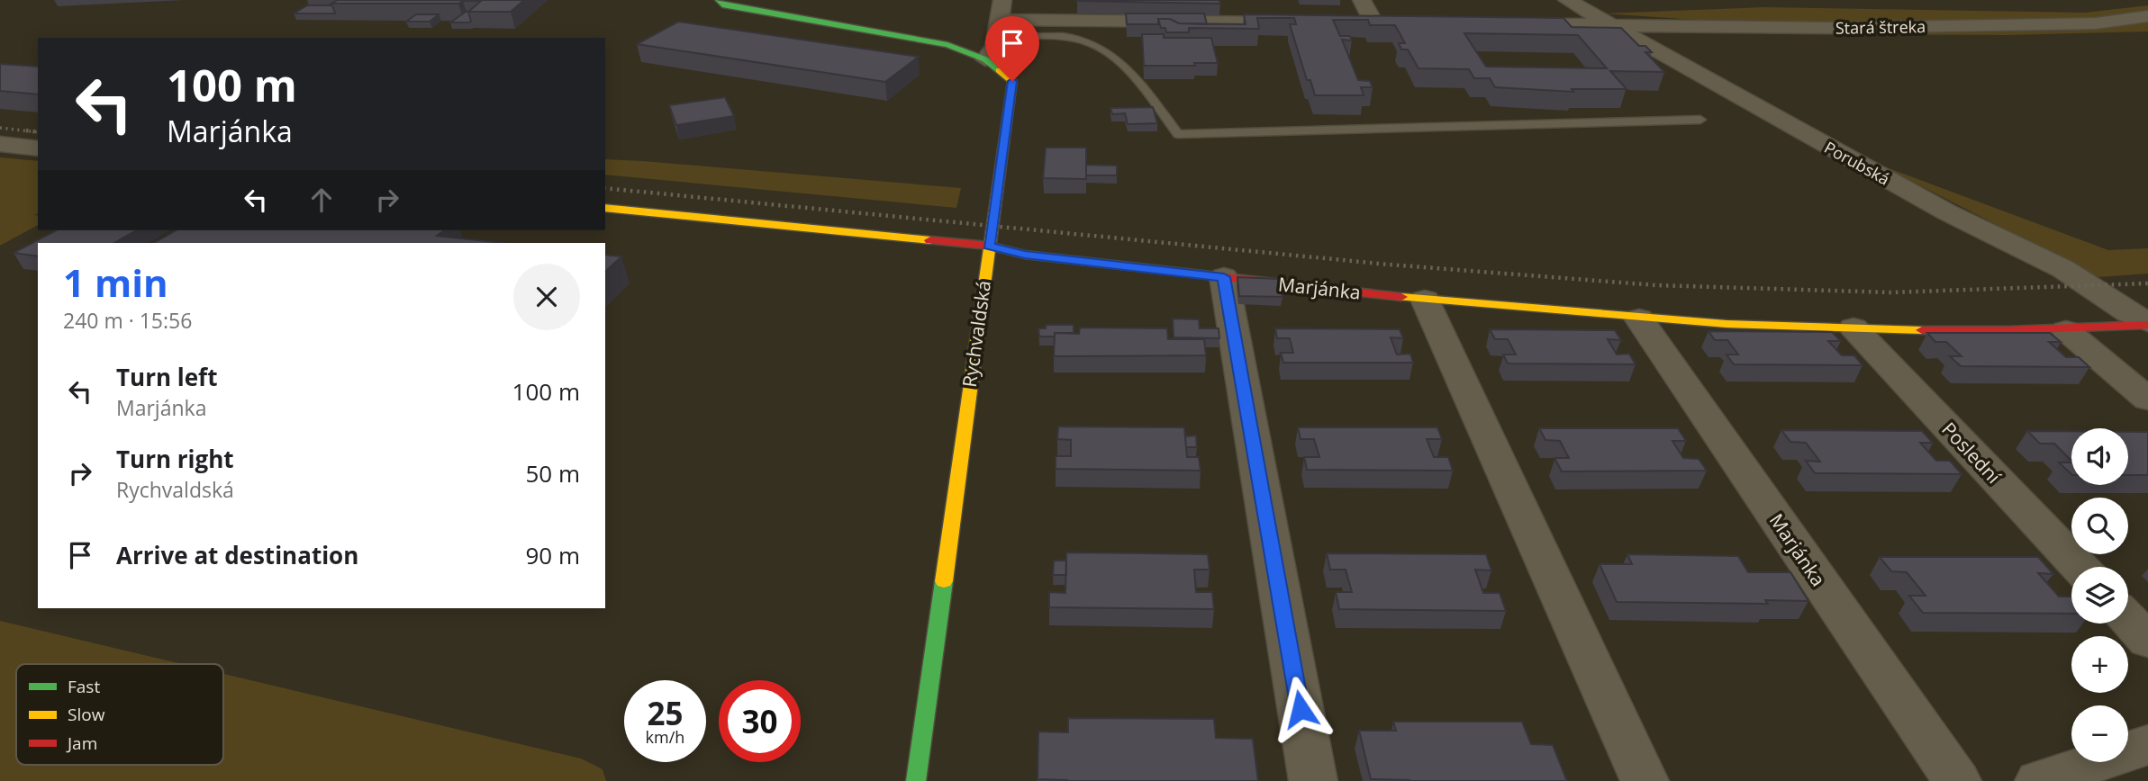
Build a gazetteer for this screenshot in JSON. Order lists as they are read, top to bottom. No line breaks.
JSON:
{"streets":{"street":["Stará štreka","Porubská","Marjánka","Rychvaldská","Poslední"]},"crossings":[["Stará štreka","Porubská"],["Porubská","Marjánka"],["Marjánka","Rychvaldská"],["Marjánka","Poslední"]],"legend":["Fast","Slow","Jam"],"page":{"turn":["100 m","Marjánka"],"heading":["1 min","240 m · 15:56"],"list":[{"name":"Turn left","note":"Marjánka","value":"100 m"},{"name":"Turn right","note":"Rychvaldská","value":"50 m"},{"name":"Arrive at destination","value":"90 m"}],"map_buttons":["+","−"],"speed":"25 km/h","limit":"30"}}
